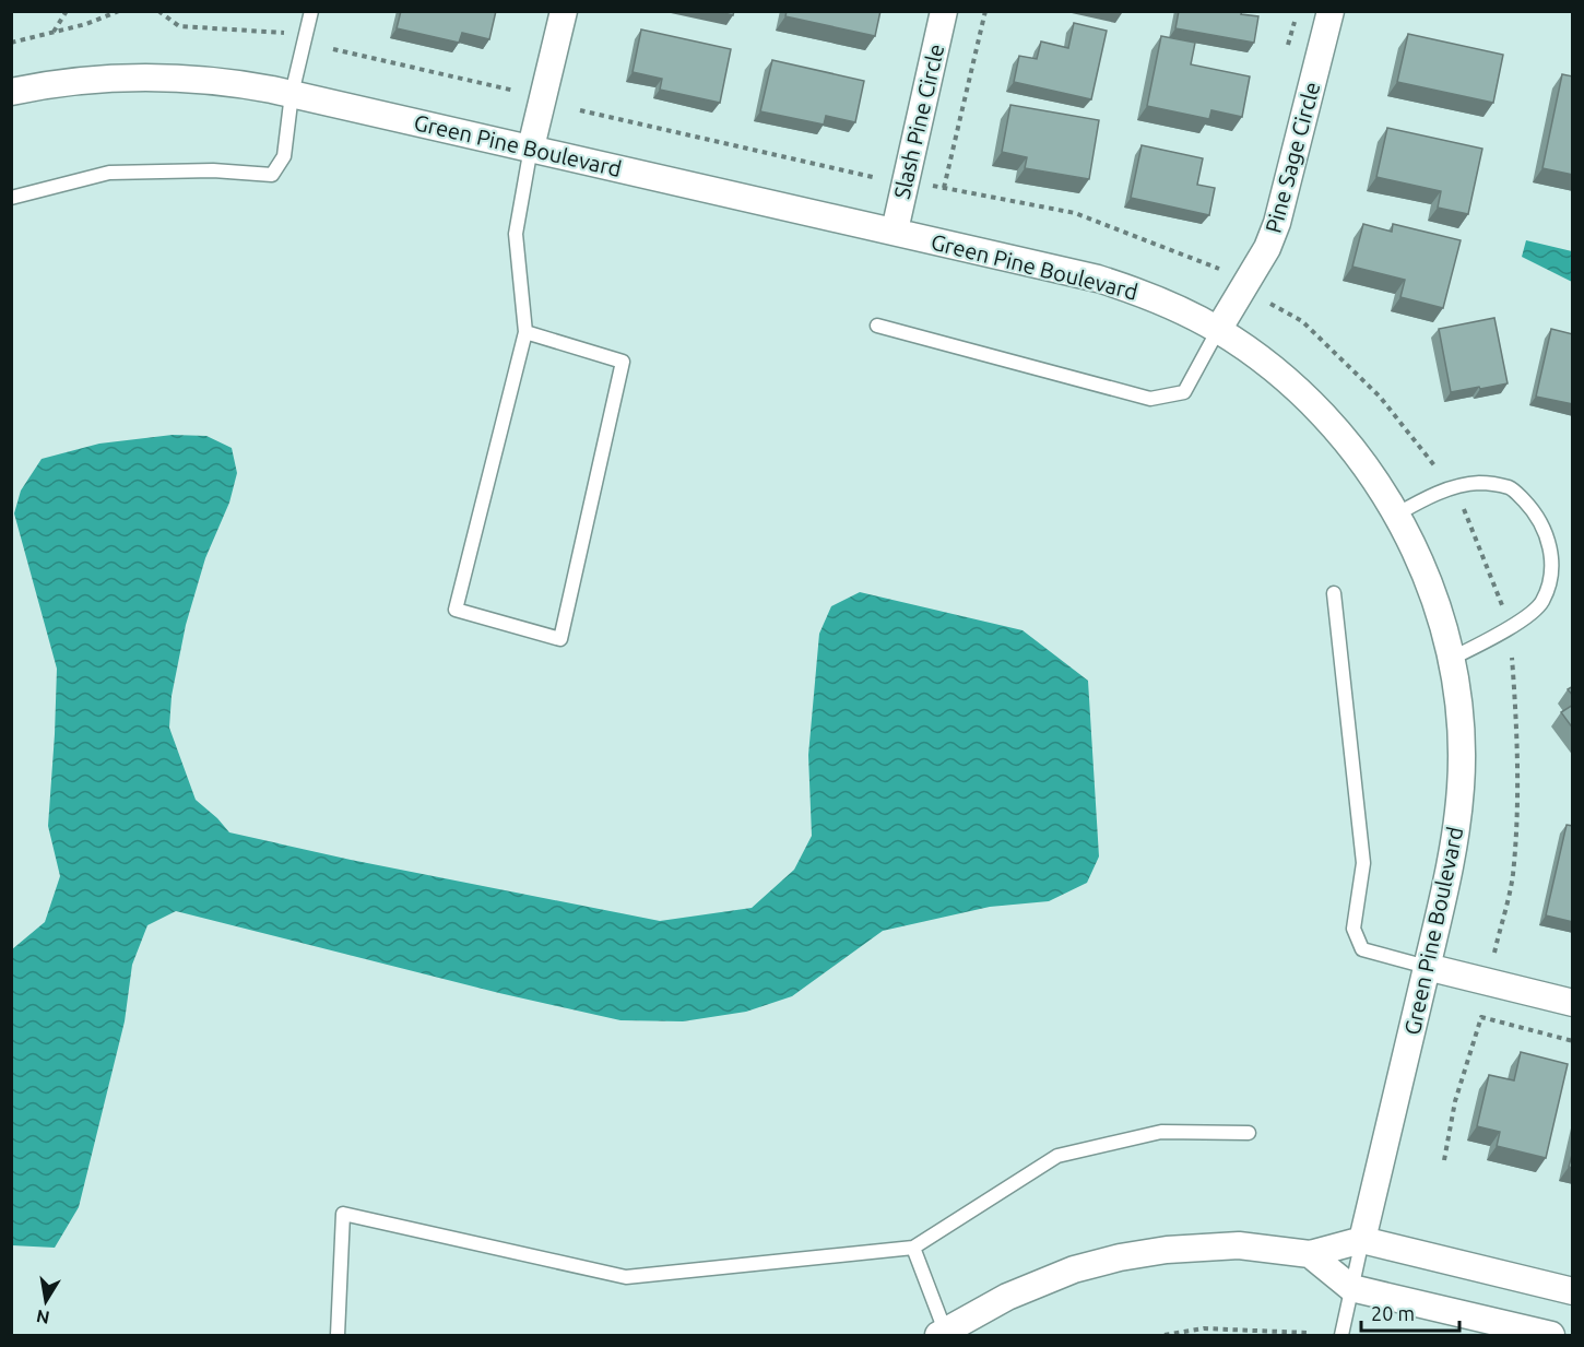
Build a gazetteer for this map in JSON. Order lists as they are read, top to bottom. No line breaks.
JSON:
{"streets":{"street":["Slash Pine Circle","Green Pine Boulevard","Pine Sage Circle"]},"crossings":[["Slash Pine Circle","Green Pine Boulevard"],["Green Pine Boulevard","Pine Sage Circle"]],"scale_bar":"20 m","north":"bottom"}
